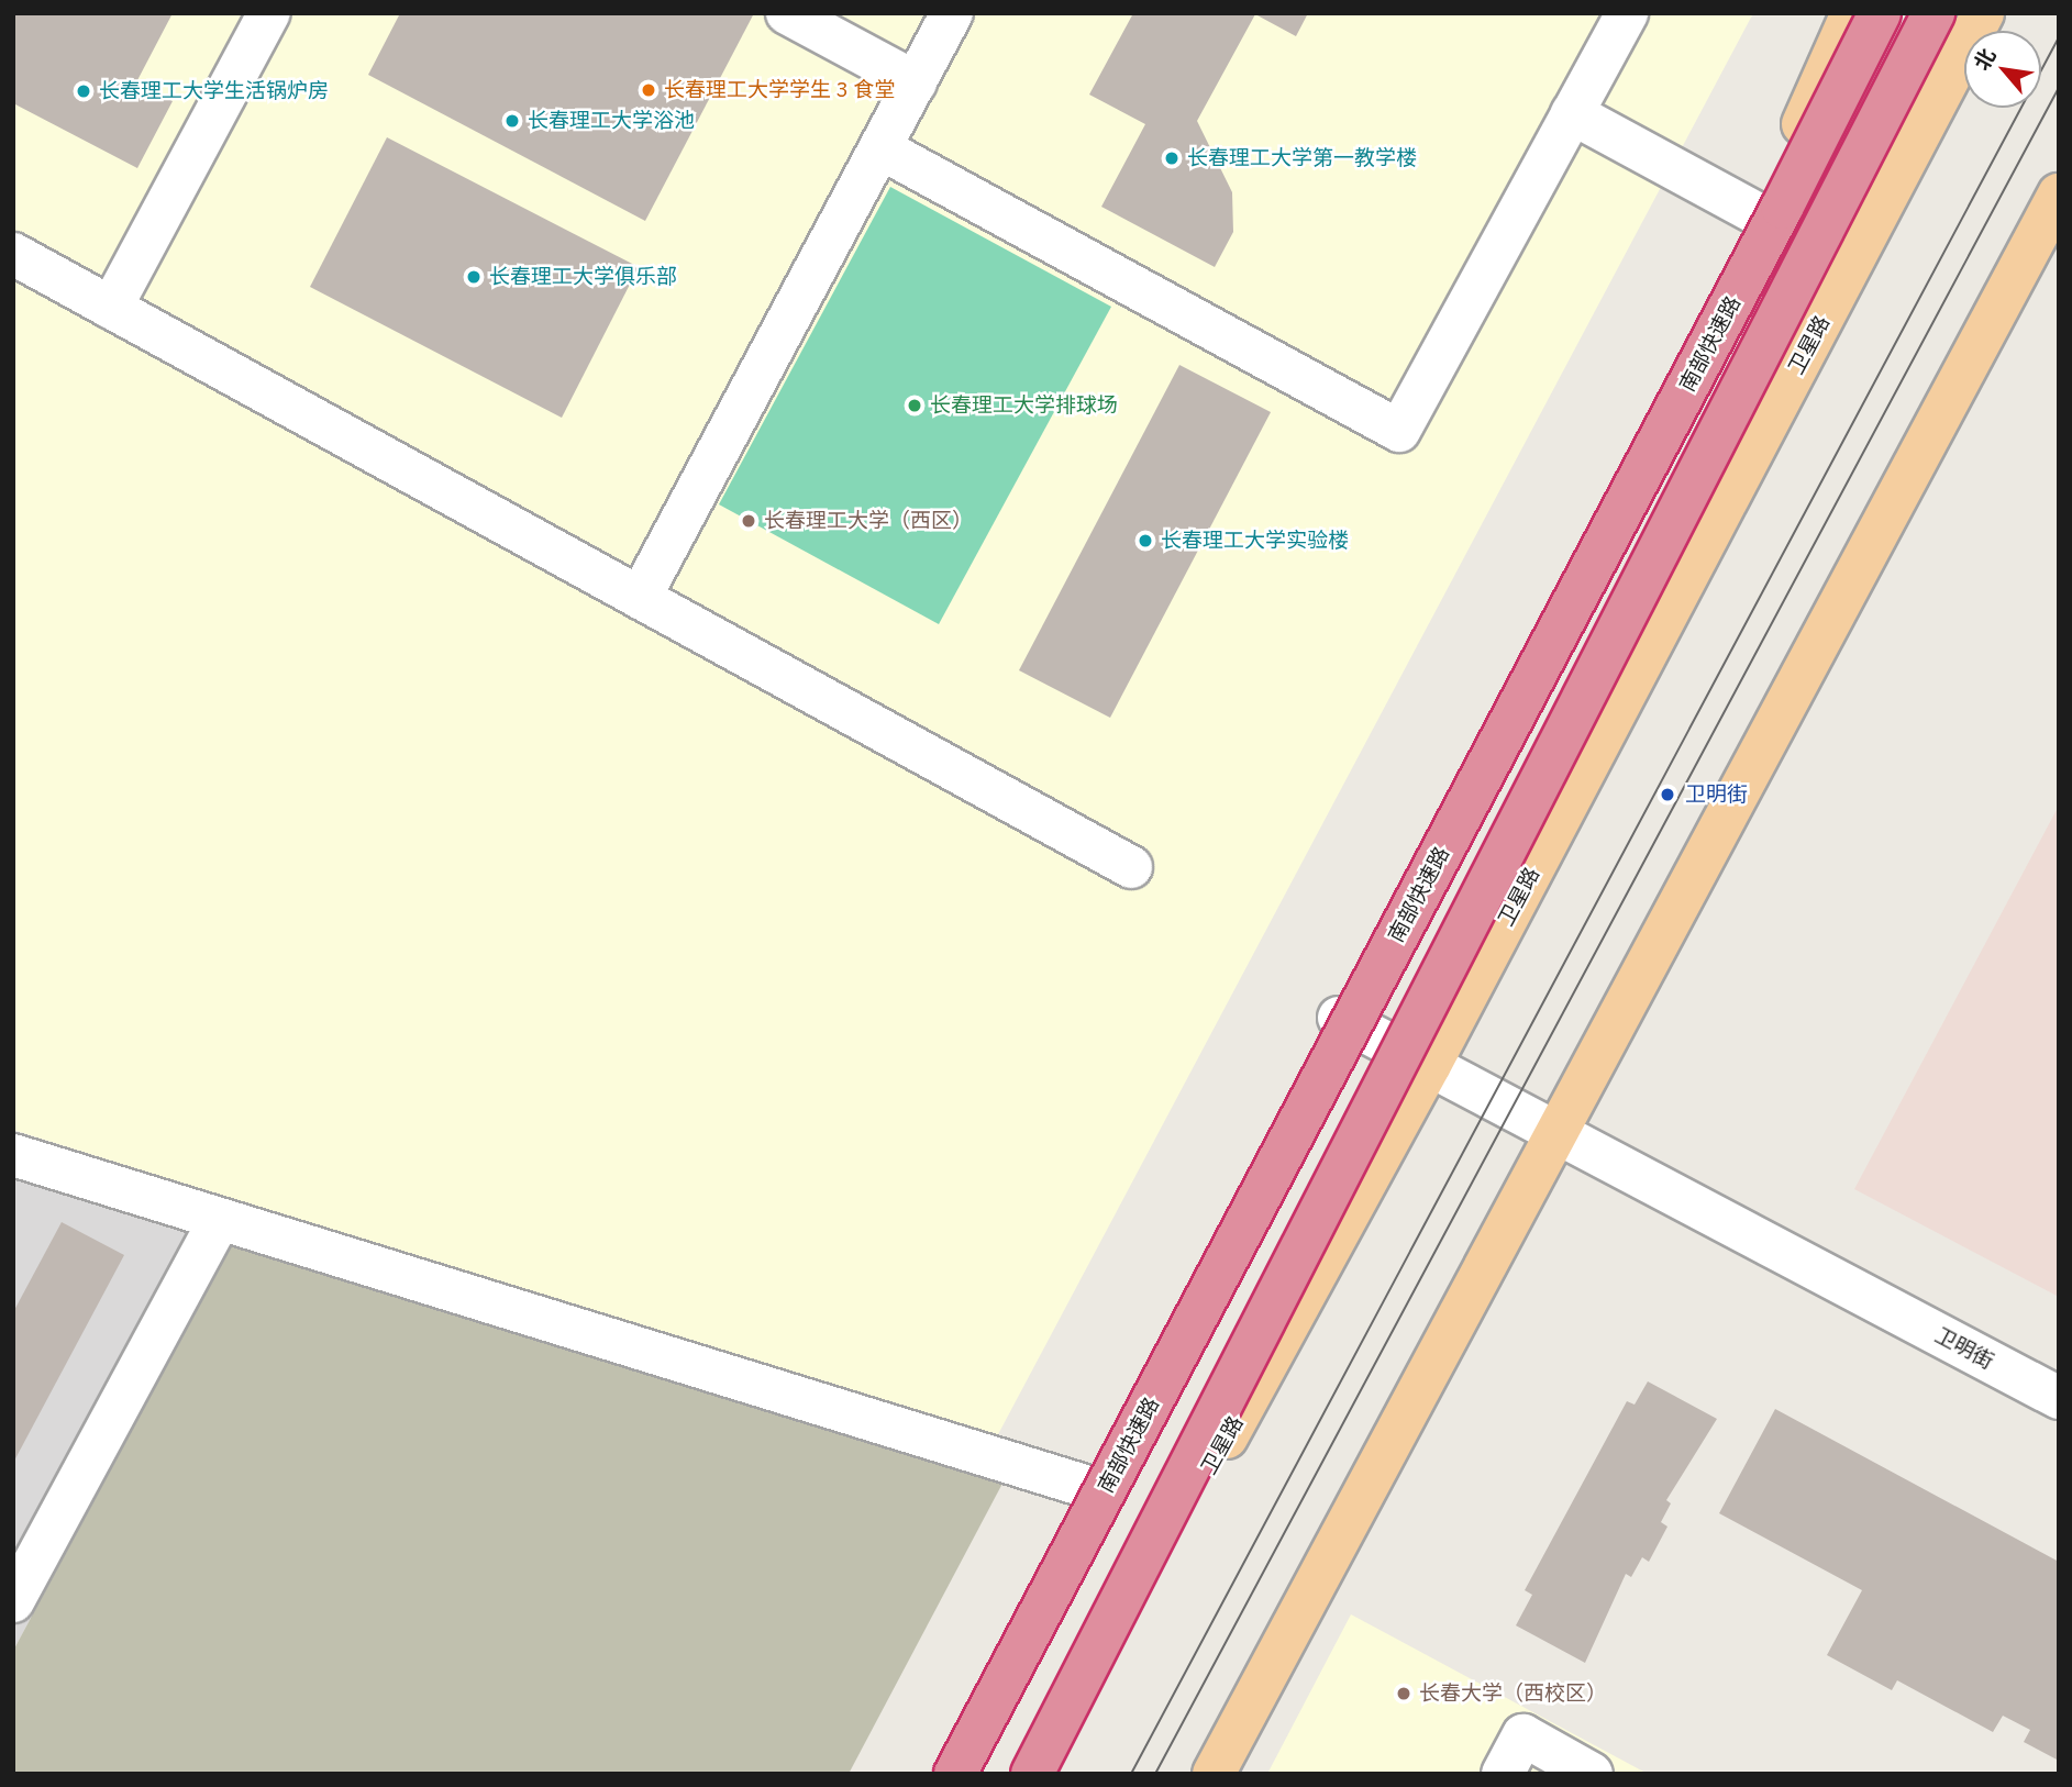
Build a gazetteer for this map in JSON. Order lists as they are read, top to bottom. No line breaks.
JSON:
{"streets":{"highway":["南部快速路"],"main road":["卫星路"],"street":["卫明街"]},"crossings":[["卫星路","卫明街"]],"places":["长春理工大学学生 3 食堂","长春理工大学生活锅炉房","长春理工大学浴池","长春理工大学第一教学楼","长春理工大学俱乐部","长春理工大学排球场","长春理工大学（西区）","长春理工大学实验楼","卫明街","长春大学（西校区）"],"north":"top left"}
